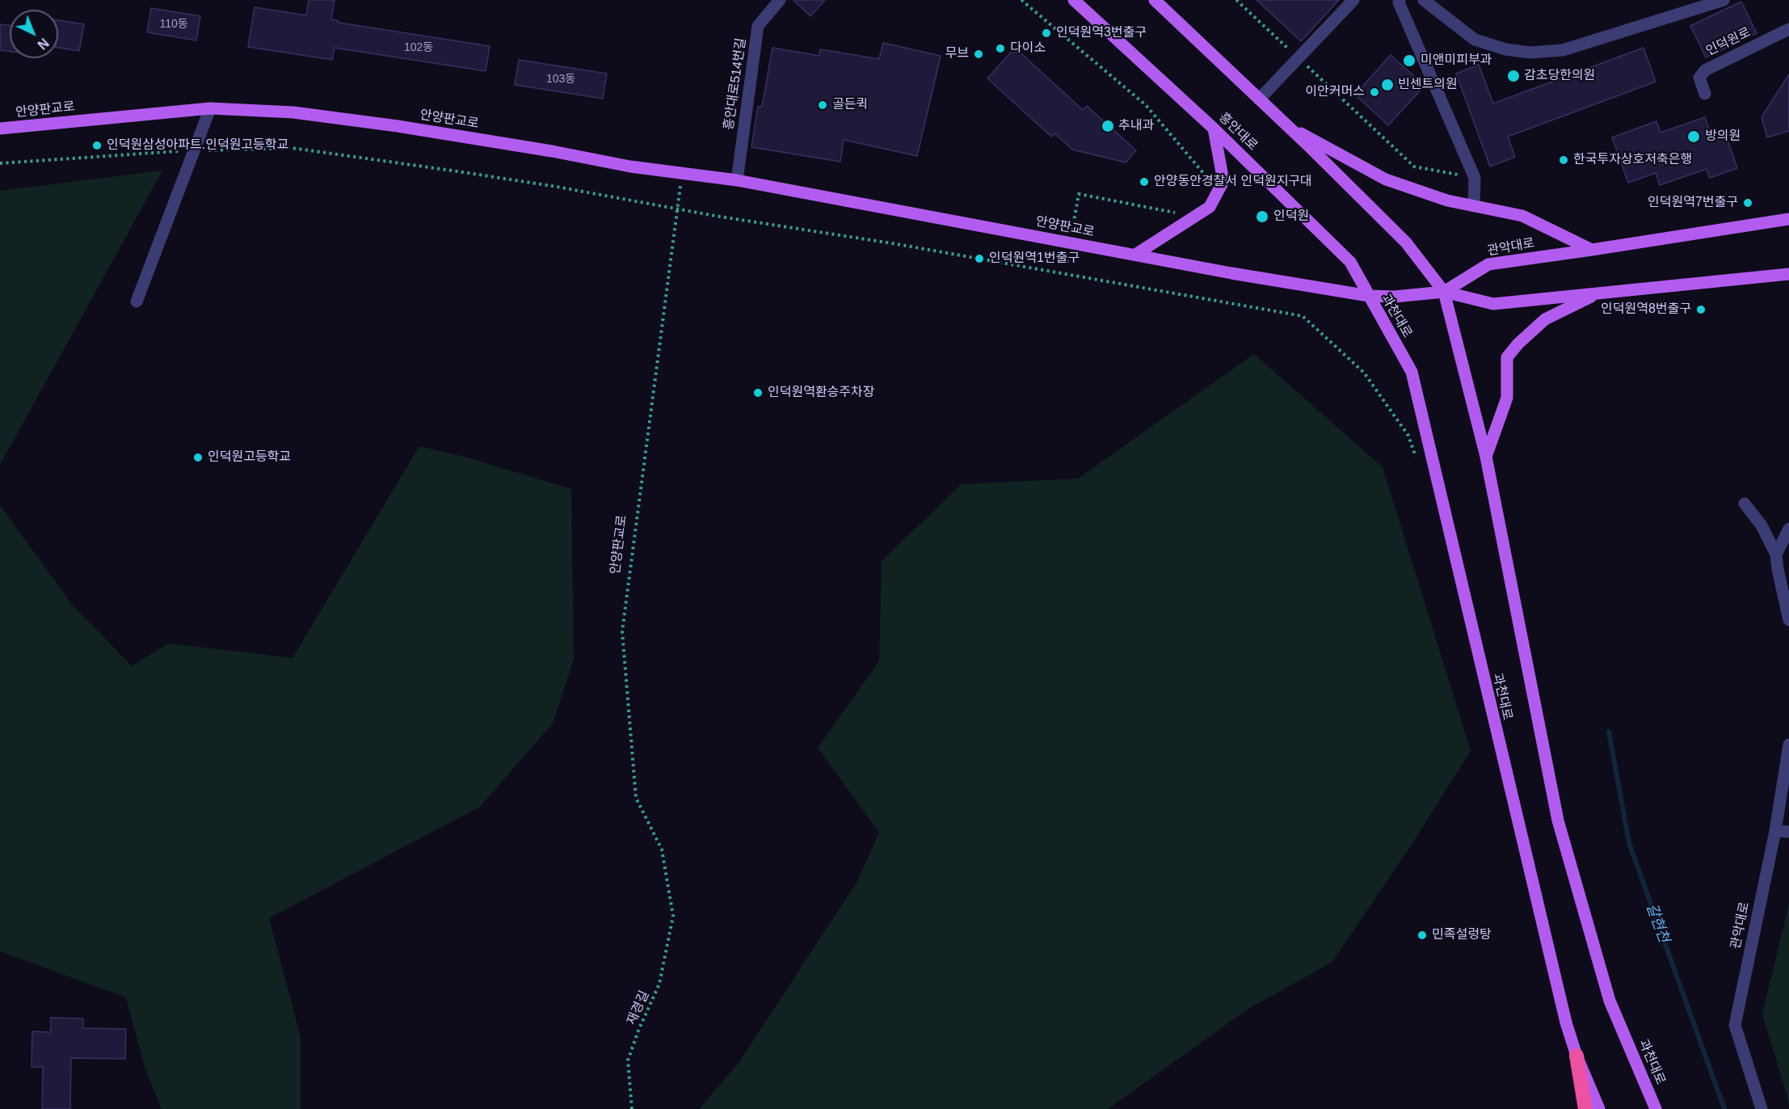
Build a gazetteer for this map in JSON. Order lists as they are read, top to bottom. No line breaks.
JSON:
{"streets":{"main road":["안양판교로","흥안대로","관악대로","과천대로"],"street":["인덕원로","흥안대로514번길"],"path":["재경길"]},"crossings":[["흥안대로514번길","안양판교로"],["안양판교로","흥안대로"],["안양판교로","관악대로"],["안양판교로","과천대로"],["안양판교로","재경길"],["흥안대로","과천대로"],["관악대로","과천대로"]],"water":["갈현천"],"places":["인덕원역3번출구","다이소","무브","미앤미피부과","감초당한의원","빈센트의원","이안커머스","골든퀵","추내과","방의원","인덕원삼성아파트.인덕원고등학교","한국투자상호저축은행","안양동안경찰서 인덕원지구대","인덕원역7번출구","인덕원","인덕원역1번출구","인덕원역8번출구","인덕원역환승주차장","인덕원고등학교","민족설렁탕"],"house_numbers":["110동","102동","103동"],"north":"bottom right"}
